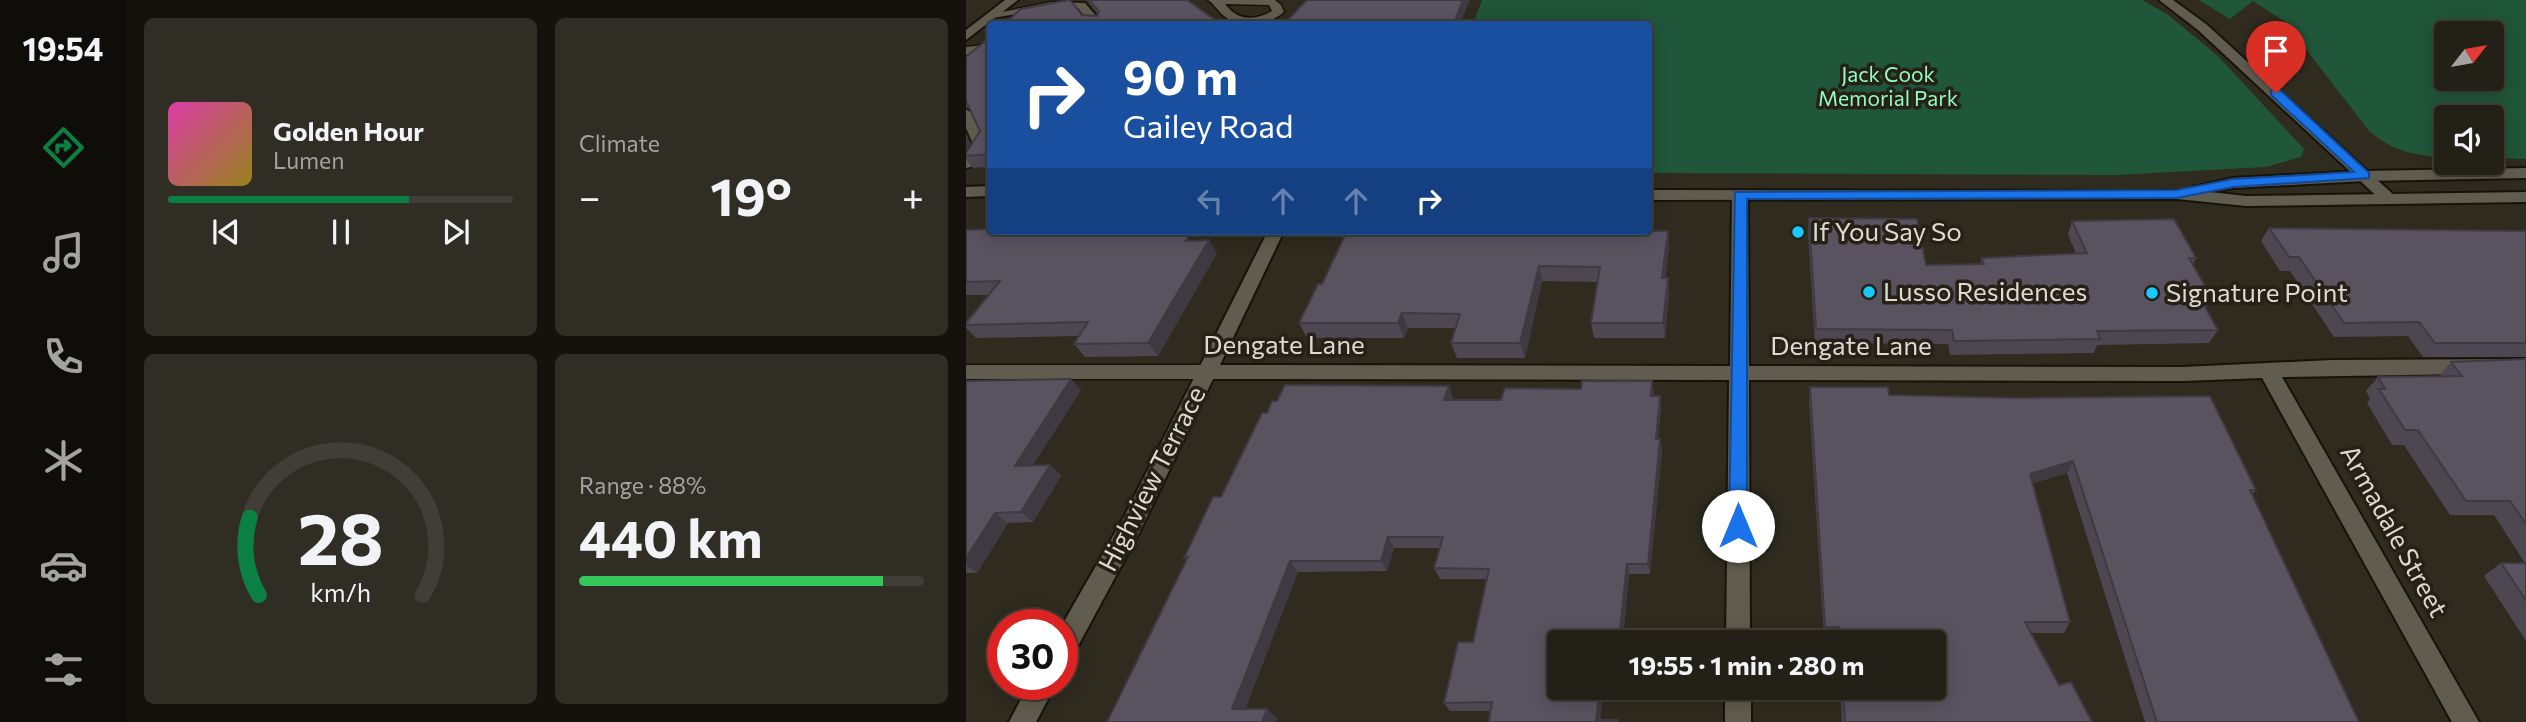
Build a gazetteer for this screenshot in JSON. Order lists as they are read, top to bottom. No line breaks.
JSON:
{"streets":{"street":["Dengate Lane","Highview Terrace","Armadale Street"]},"crossings":[["Dengate Lane","Highview Terrace"],["Dengate Lane","Armadale Street"]],"parks":["Jack Cook Memorial Park"],"places":["If You Say So","Lusso Residences","Signature Point"],"north":"top right","page":{"tabs":"19:54","tile":["Climate",["Range · 88%","440 km"]],"turn":["90 m","Gailey Road"],"song":["Golden Hour","Lumen"],"heat":["−","19°","+"],"limit":"30","trip":"19:55 · 1 min · 280 m","gauge":["28","km/h"]}}
